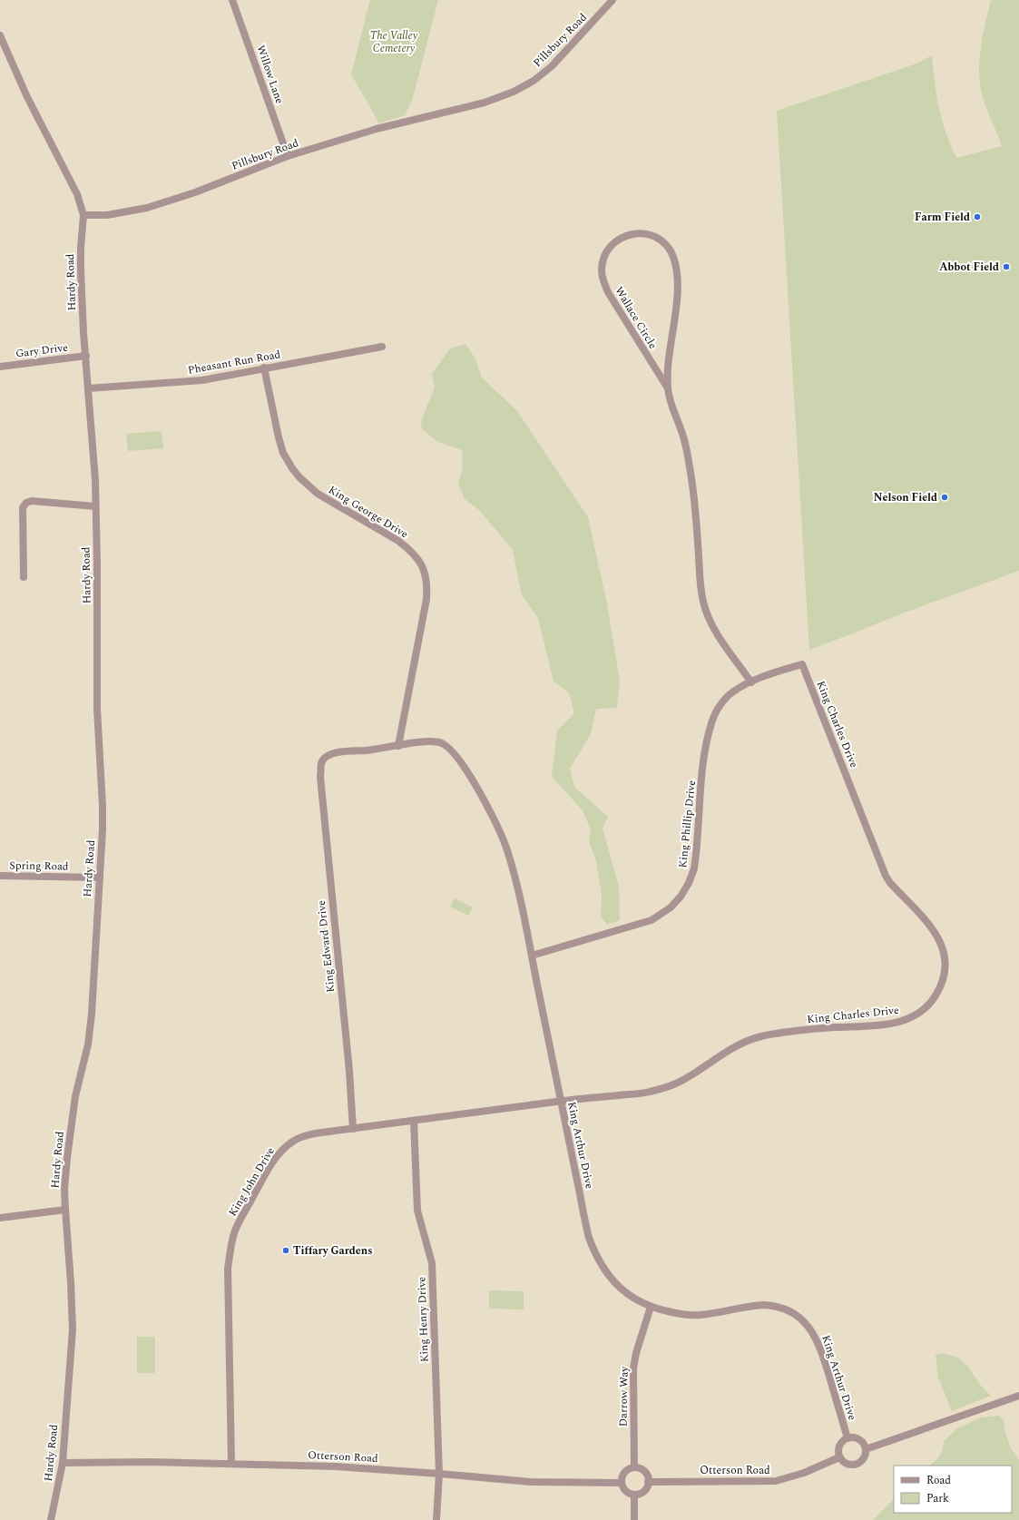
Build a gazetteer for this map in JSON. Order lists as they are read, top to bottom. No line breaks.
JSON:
{"streets":{"street":["Pillsbury Road","Willow Lane","Hardy Road","Wallace Circle","Gary Drive","Pheasant Run Road","King George Drive","King Charles Drive","King Phillip Drive","Spring Road","King Edward Drive","King Arthur Drive","King John Drive","King Henry Drive","Darrow Way","Otterson Road"]},"crossings":[["Pillsbury Road","Willow Lane"],["Pillsbury Road","Hardy Road"],["Hardy Road","Gary Drive"],["Hardy Road","Pheasant Run Road"],["Hardy Road","Spring Road"],["Hardy Road","Otterson Road"],["Wallace Circle","King Phillip Drive"],["Pheasant Run Road","King George Drive"],["King George Drive","King Arthur Drive"],["King Charles Drive","King Phillip Drive"],["King Charles Drive","King Arthur Drive"],["King Charles Drive","King John Drive"],["King Phillip Drive","King Arthur Drive"],["King Edward Drive","King Arthur Drive"],["King Edward Drive","King John Drive"],["King Arthur Drive","King John Drive"],["King Arthur Drive","Darrow Way"],["King Arthur Drive","Otterson Road"],["King John Drive","King Henry Drive"],["King John Drive","Otterson Road"],["King Henry Drive","Otterson Road"],["Darrow Way","Otterson Road"]],"parks":["The Valley Cemetery"],"places":["Farm Field","Abbot Field","Nelson Field","Tiffary Gardens"],"legend":["Road","Park"]}
